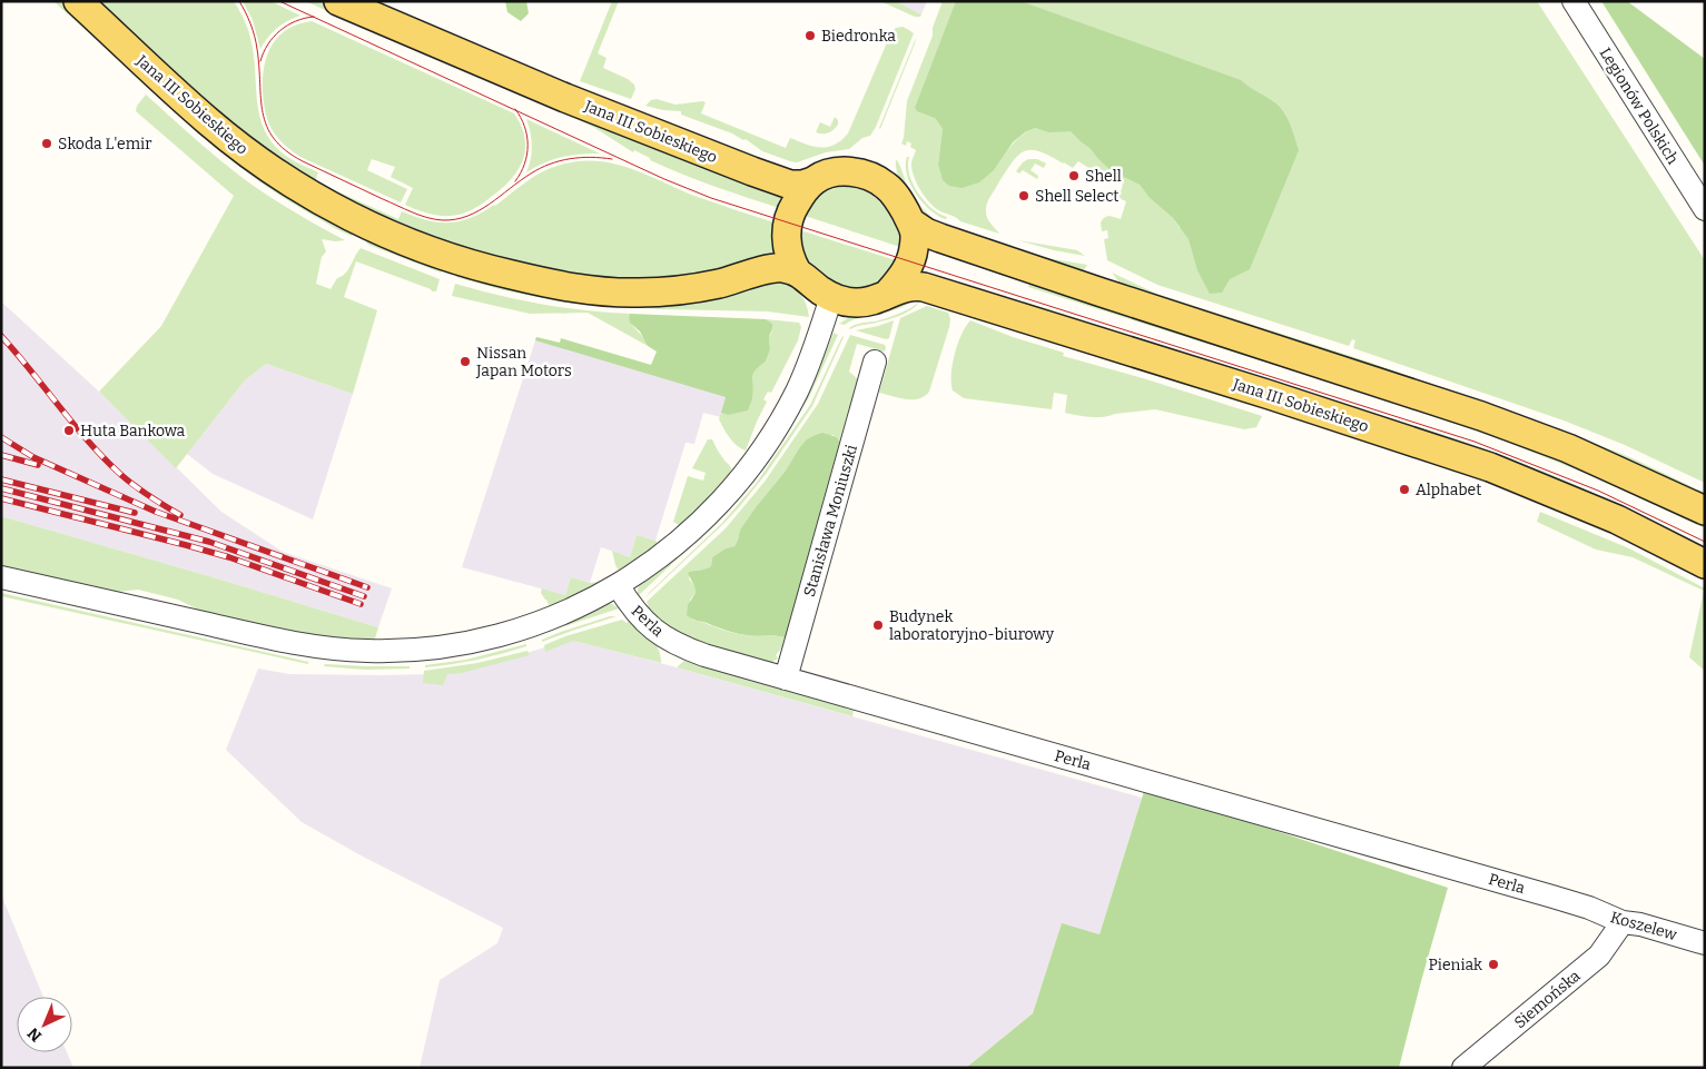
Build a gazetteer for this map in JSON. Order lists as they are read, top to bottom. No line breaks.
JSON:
{"streets":{"main road":["Jana III Sobieskiego"],"street":["Legionów Polskich","Stanisława Moniuszki","Perla","Koszelew","Siemońska"]},"crossings":[["Stanisława Moniuszki","Perla"],["Perla","Koszelew"],["Koszelew","Siemońska"]],"places":["Biedronka","Skoda L'emir","Shell","Shell Select","Nissan Japan Motors","Huta Bankowa","Alphabet","Budynek laboratoryjno-biurowy","Pieniak"],"north":"bottom left"}
